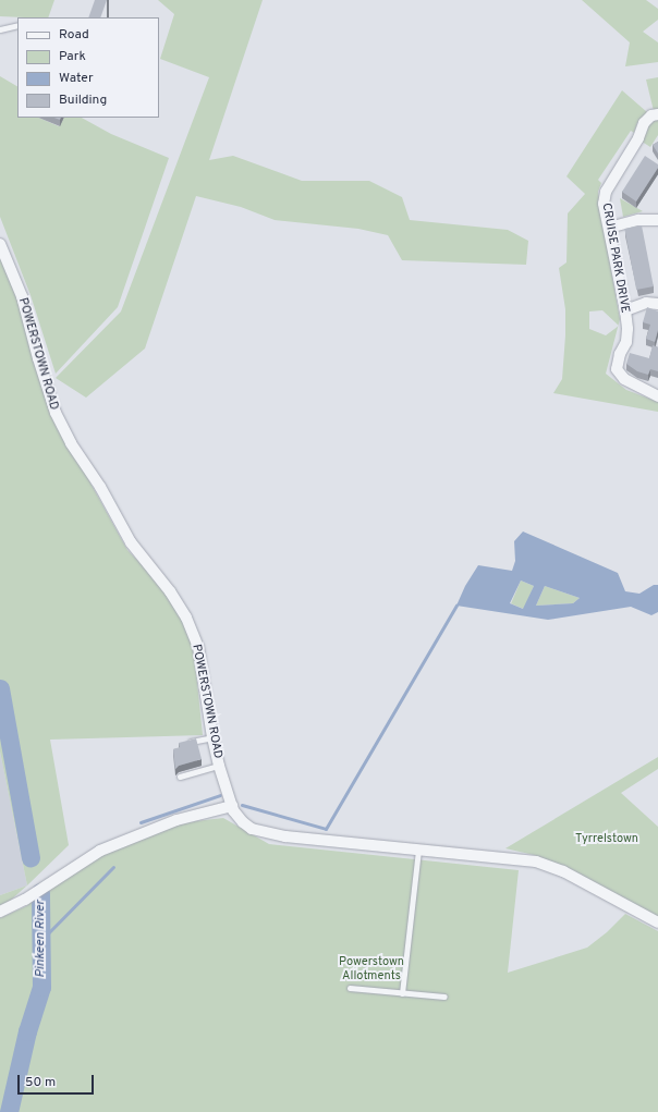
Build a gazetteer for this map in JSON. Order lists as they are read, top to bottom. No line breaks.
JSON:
{"streets":{"street":["CRUISE PARK DRIVE","POWERSTOWN ROAD"]},"water":["Pinkeen River"],"parks":["Tyrrelstown","Powerstown Allotments"],"legend":["Road","Park","Water","Building"],"scale_bar":"50 m"}
